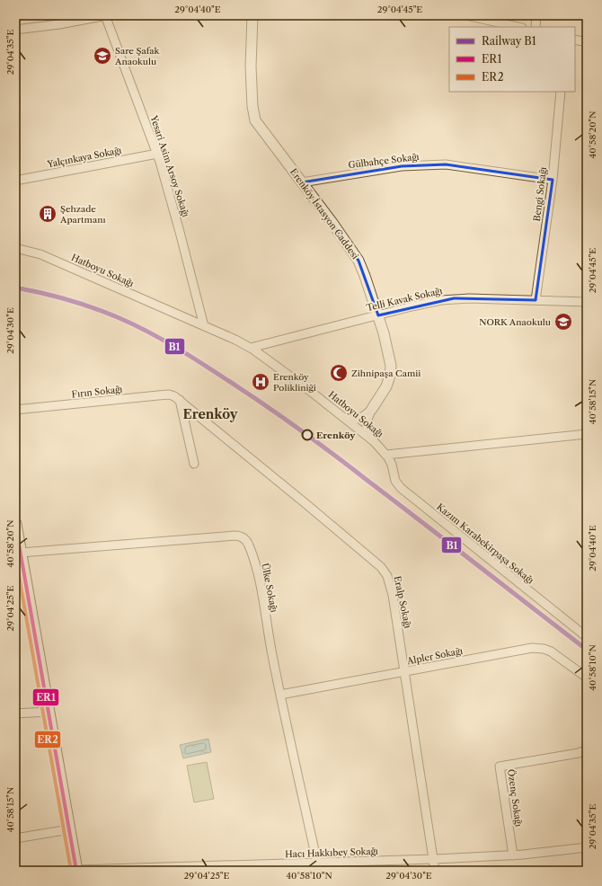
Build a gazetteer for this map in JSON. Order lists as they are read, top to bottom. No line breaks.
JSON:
{"streets":{"street":["Yalçınkaya Sokağı","Gülbahçe Sokağı","Yesari Asim Arsoy Sokağı","Bengi Sokağı","Erenköy İstasyon Caddesi","Hatboyu Sokağı","Telli Kavak Sokağı","Fırın Sokağı","Kazım Karabekirpaşa Sokağı","Ülke Sokağı","Eralp Sokağı","Alpler Sokağı","Özenç Sokağı","Hacı Hakkıbey Sokağı"]},"crossings":[["Yalçınkaya Sokağı","Yesari Asim Arsoy Sokağı"],["Gülbahçe Sokağı","Bengi Sokağı"],["Gülbahçe Sokağı","Erenköy İstasyon Caddesi"],["Yesari Asim Arsoy Sokağı","Hatboyu Sokağı"],["Bengi Sokağı","Telli Kavak Sokağı"],["Erenköy İstasyon Caddesi","Hatboyu Sokağı"],["Erenköy İstasyon Caddesi","Telli Kavak Sokağı"],["Hatboyu Sokağı","Telli Kavak Sokağı"],["Hatboyu Sokağı","Kazım Karabekirpaşa Sokağı"],["Fırın Sokağı","Eralp Sokağı"],["Ülke Sokağı","Alpler Sokağı"],["Ülke Sokağı","Hacı Hakkıbey Sokağı"],["Eralp Sokağı","Alpler Sokağı"],["Eralp Sokağı","Hacı Hakkıbey Sokağı"],["Özenç Sokağı","Hacı Hakkıbey Sokağı"]],"districts":["Erenköy"],"places":{"school or university":["Sare Şafak Anaokulu","NORK Anaokulu"],"building":["Şehzade Apartmanı"],"mosque":["Zihnipaşa Camii"],"hospital":["Erenköy Polikliniği"],"other":["Erenköy"]},"lines":["rail line B1","transit line ER1","transit line ER2"],"legend":["Railway B1","ER1","ER2"],"coordinates":["29°04'40\"E","29°04'45\"E","29°04'35\"E","40°58'20\"N","29°04'30\"E","40°58'15\"N","29°04'25\"E","40°58'10\"N"]}
